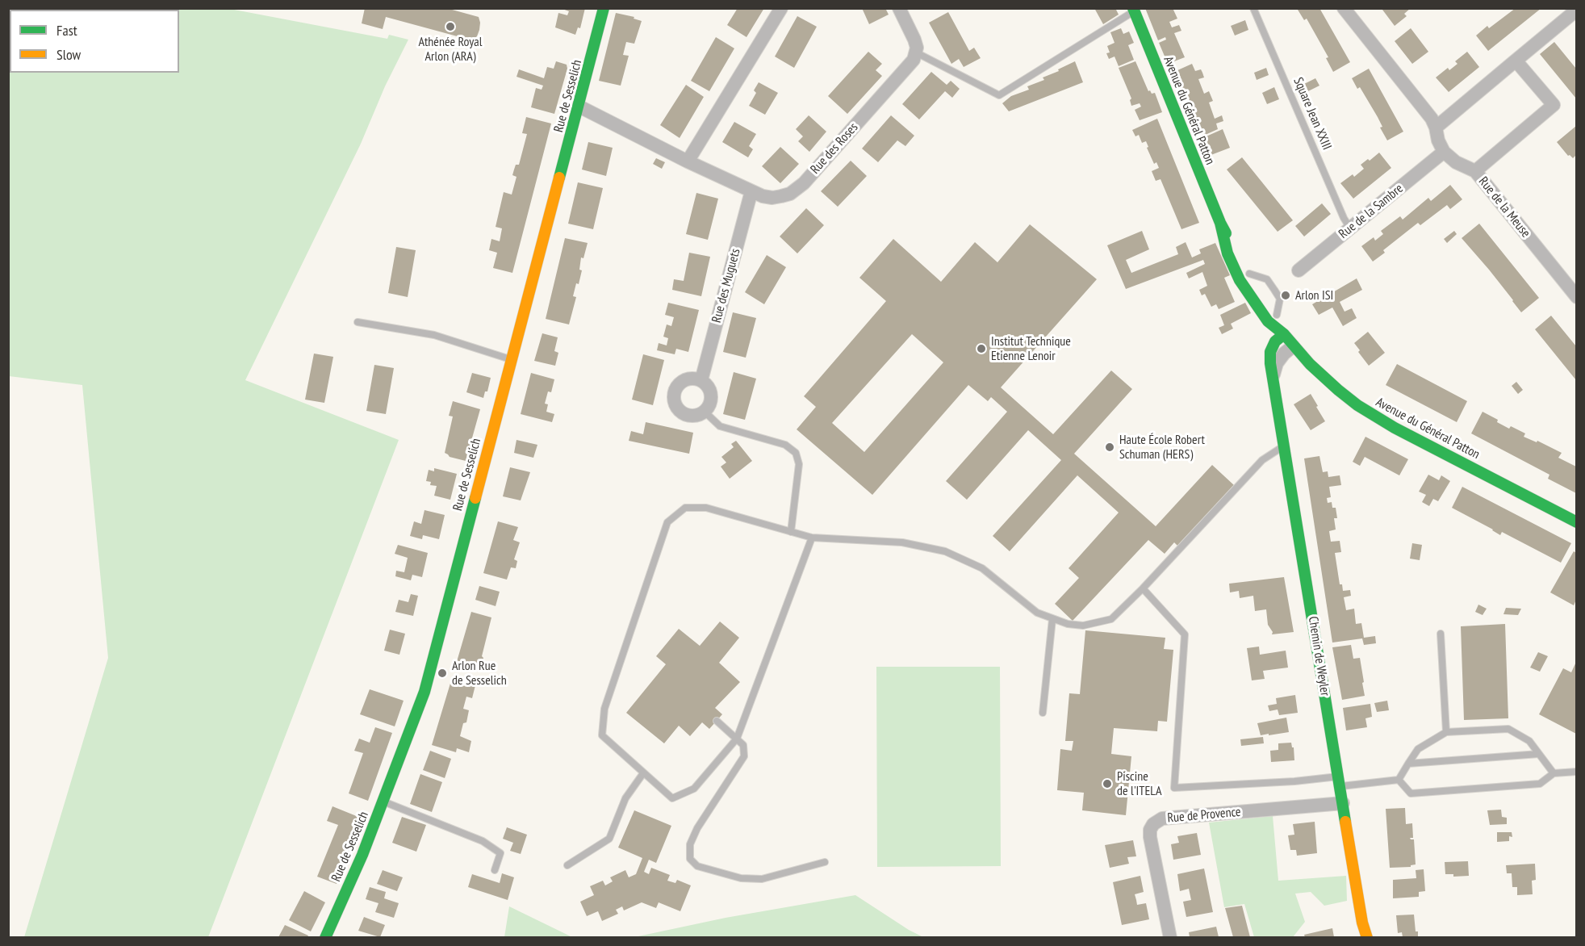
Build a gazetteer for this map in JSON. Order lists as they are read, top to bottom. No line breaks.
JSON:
{"streets":{"street":["Rue de Sesselich","Avenue du Général Patton","Rue des Roses","Rue de la Meuse","Rue de la Sambre","Rue des Muguets","Chemin de Weyler","Rue de Provence"],"lane":["Square Jean XXIII"]},"crossings":[["Rue de Sesselich","Rue des Roses"],["Avenue du Général Patton","Chemin de Weyler"],["Square Jean XXIII","Rue de la Sambre"],["Rue des Roses","Rue des Muguets"],["Rue de la Meuse","Rue de la Sambre"],["Chemin de Weyler","Rue de Provence"]],"places":["Athénée Royal Arlon (ARA)","Arlon ISI","Institut Technique Etienne Lenoir","Haute École Robert Schuman (HERS)","Arlon Rue de Sesselich","Piscine de l'ITELA"],"legend":["Fast","Slow"]}
